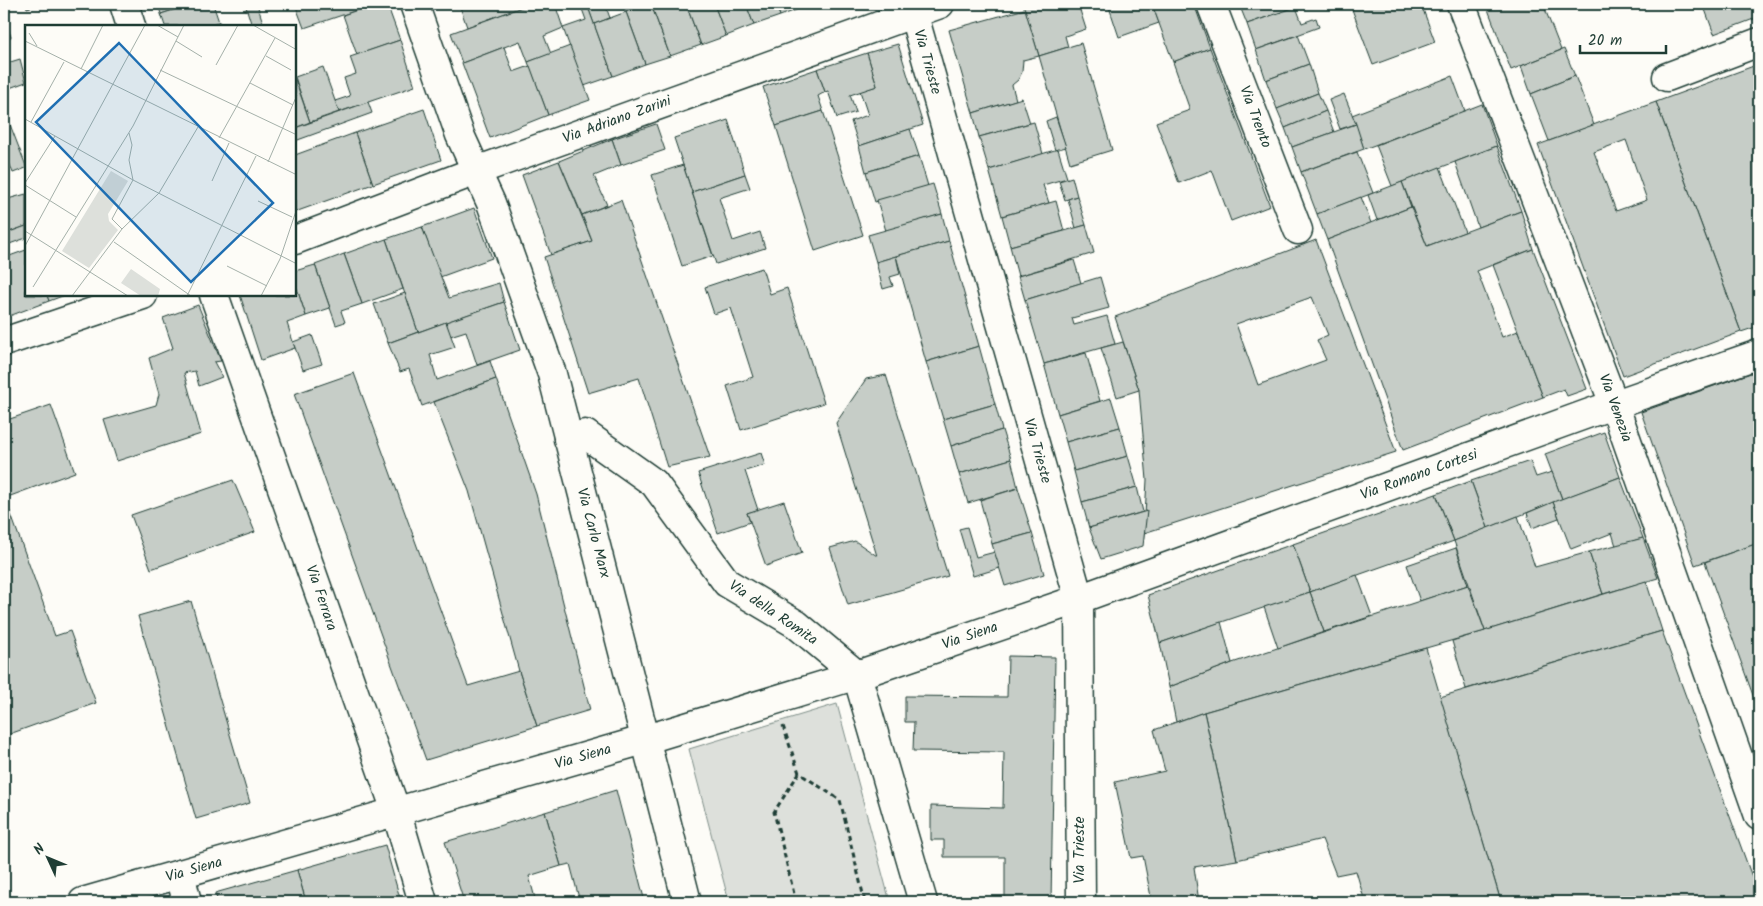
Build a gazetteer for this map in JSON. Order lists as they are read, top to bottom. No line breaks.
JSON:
{"streets":{"street":["Via Trieste","Via Trento","Via Adriano Zarini","Via Venezia","Via Romano Cortesi","Via Carlo Marx","Via Ferrara","Via della Romita","Via Siena"]},"crossings":[["Via Trieste","Via Adriano Zarini"],["Via Trieste","Via Romano Cortesi"],["Via Trieste","Via Siena"],["Via Adriano Zarini","Via Carlo Marx"],["Via Venezia","Via Romano Cortesi"],["Via Romano Cortesi","Via Siena"],["Via Carlo Marx","Via della Romita"],["Via Carlo Marx","Via Siena"],["Via Ferrara","Via Siena"],["Via della Romita","Via Siena"]],"scale_bar":"20 m","north":"top left"}
